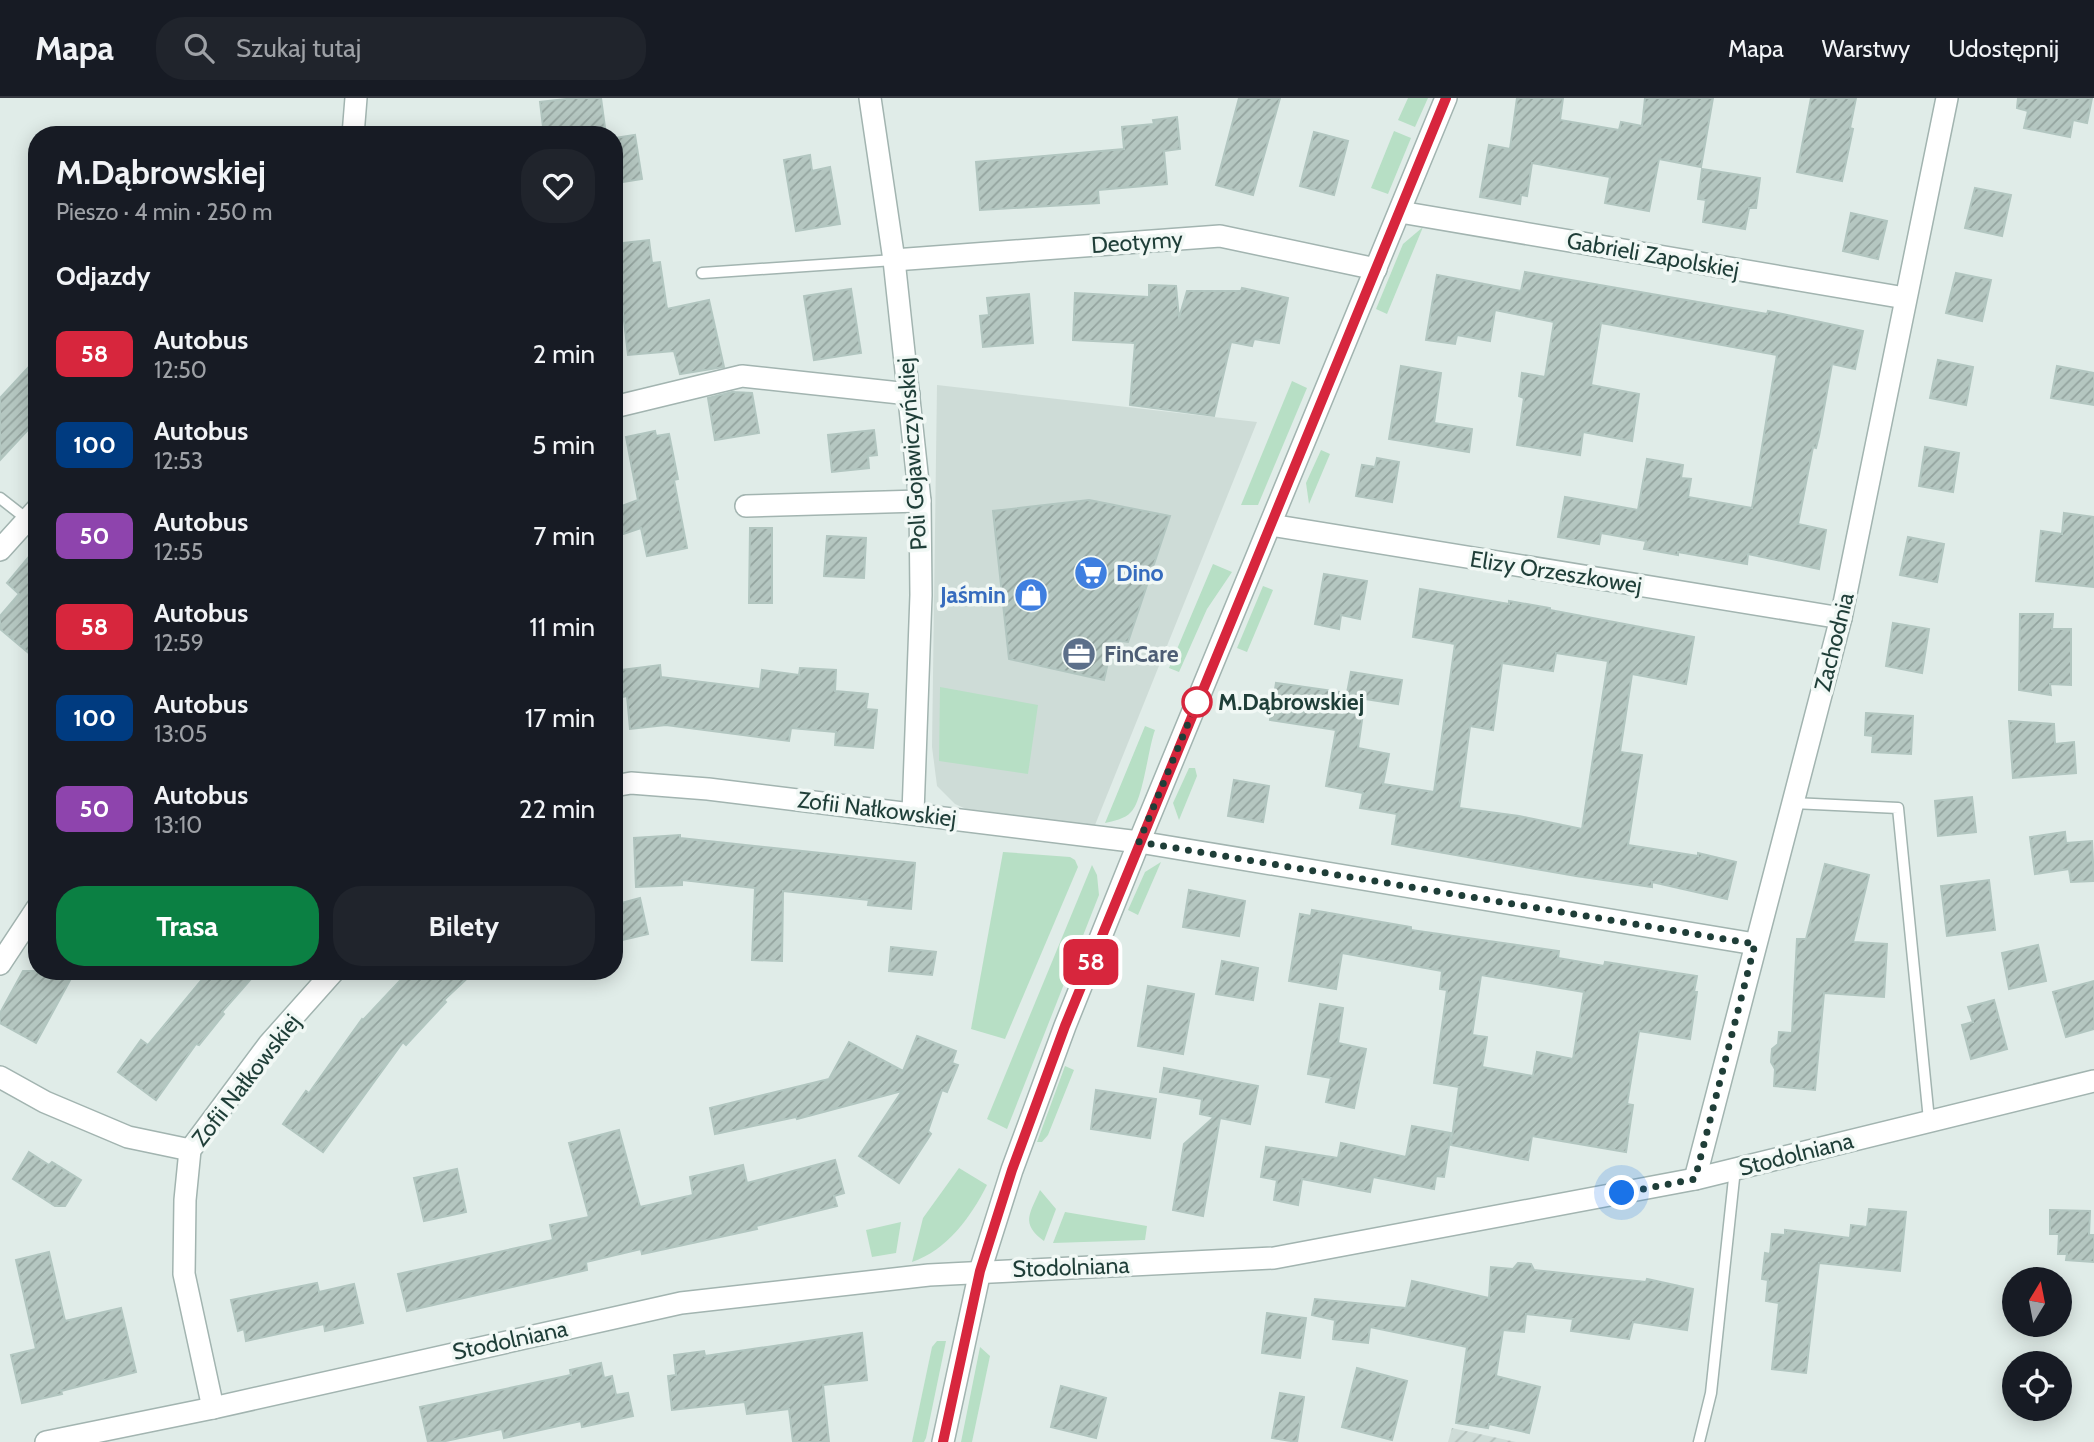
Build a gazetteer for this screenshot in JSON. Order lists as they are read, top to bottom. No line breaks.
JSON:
{"streets":{"street":["Deotymy","Gabrieli Zapolskiej","Poli Gojawiczyńskiej","Elizy Orzeszkowej","Zachodnia","Zofii Nałkowskiej","Stodolniana"]},"crossings":[["Deotymy","Poli Gojawiczyńskiej"],["Gabrieli Zapolskiej","Zachodnia"],["Poli Gojawiczyńskiej","Zofii Nałkowskiej"],["Elizy Orzeszkowej","Zachodnia"],["Zachodnia","Zofii Nałkowskiej"],["Zachodnia","Stodolniana"],["Zofii Nałkowskiej","Stodolniana"]],"places":{"supermarket":["Dino"],"shop":["Jaśmin"],"office":["FinCare"],"other":["M.Dąbrowskiej"]},"lines":["bus line 58"],"north":"top","page":{"header":"Mapa","search":"Szukaj tutaj","nav":["Mapa","Warstwy","Udostępnij"],"on_map":"58","heading":[["M.Dąbrowskiej","Pieszo · 4 min · 250 m"],"Odjazdy"],"list":[{"mark":"58","name":"Autobus","note":"12:50","value":"2 min"},{"mark":"100","name":"Autobus","note":"12:53","value":"5 min"},{"mark":"50","name":"Autobus","note":"12:55","value":"7 min"},{"mark":"58","name":"Autobus","note":"12:59","value":"11 min"},{"mark":"100","name":"Autobus","note":"13:05","value":"17 min"},{"mark":"50","name":"Autobus","note":"13:10","value":"22 min"}],"buttons":["Trasa","Bilety"]}}
